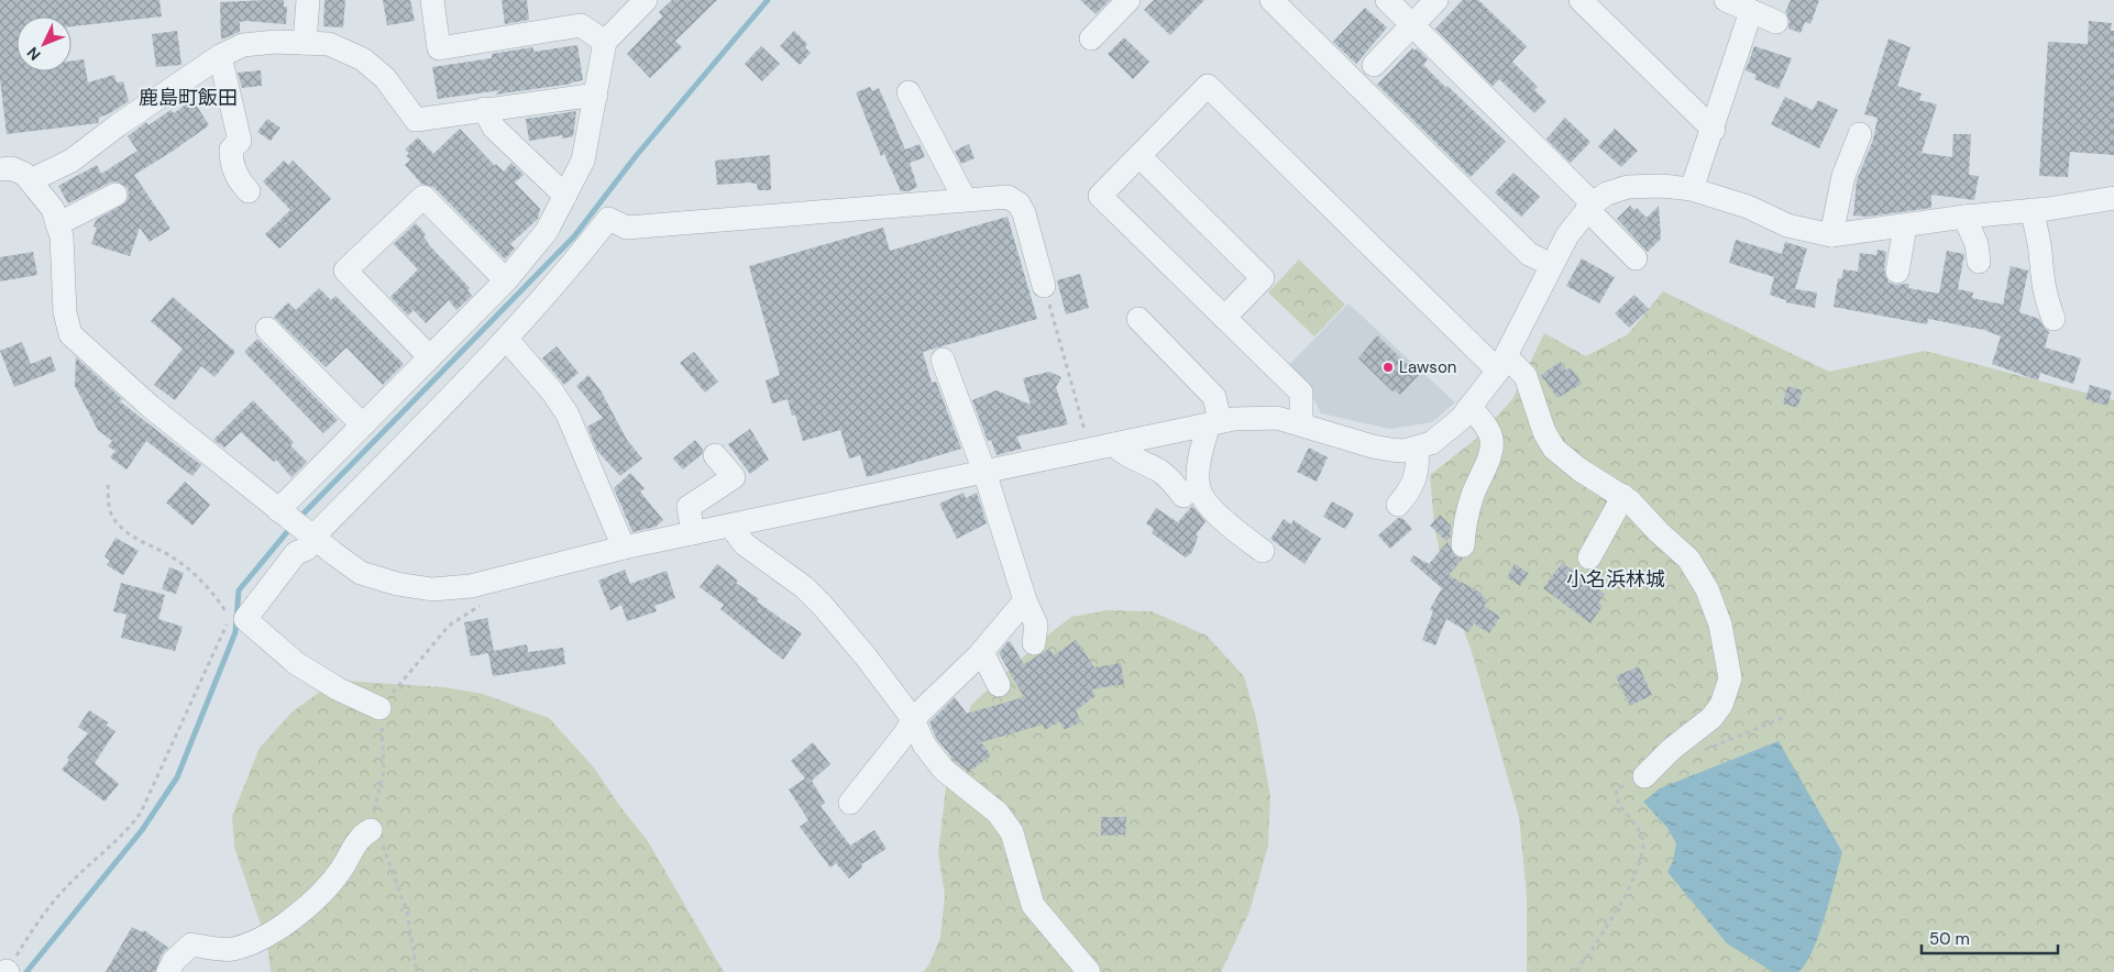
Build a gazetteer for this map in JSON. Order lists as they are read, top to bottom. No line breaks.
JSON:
{"districts":["鹿島町飯田","小名浜林城"],"places":["Lawson"],"scale_bar":"50 m","north":"bottom left"}
